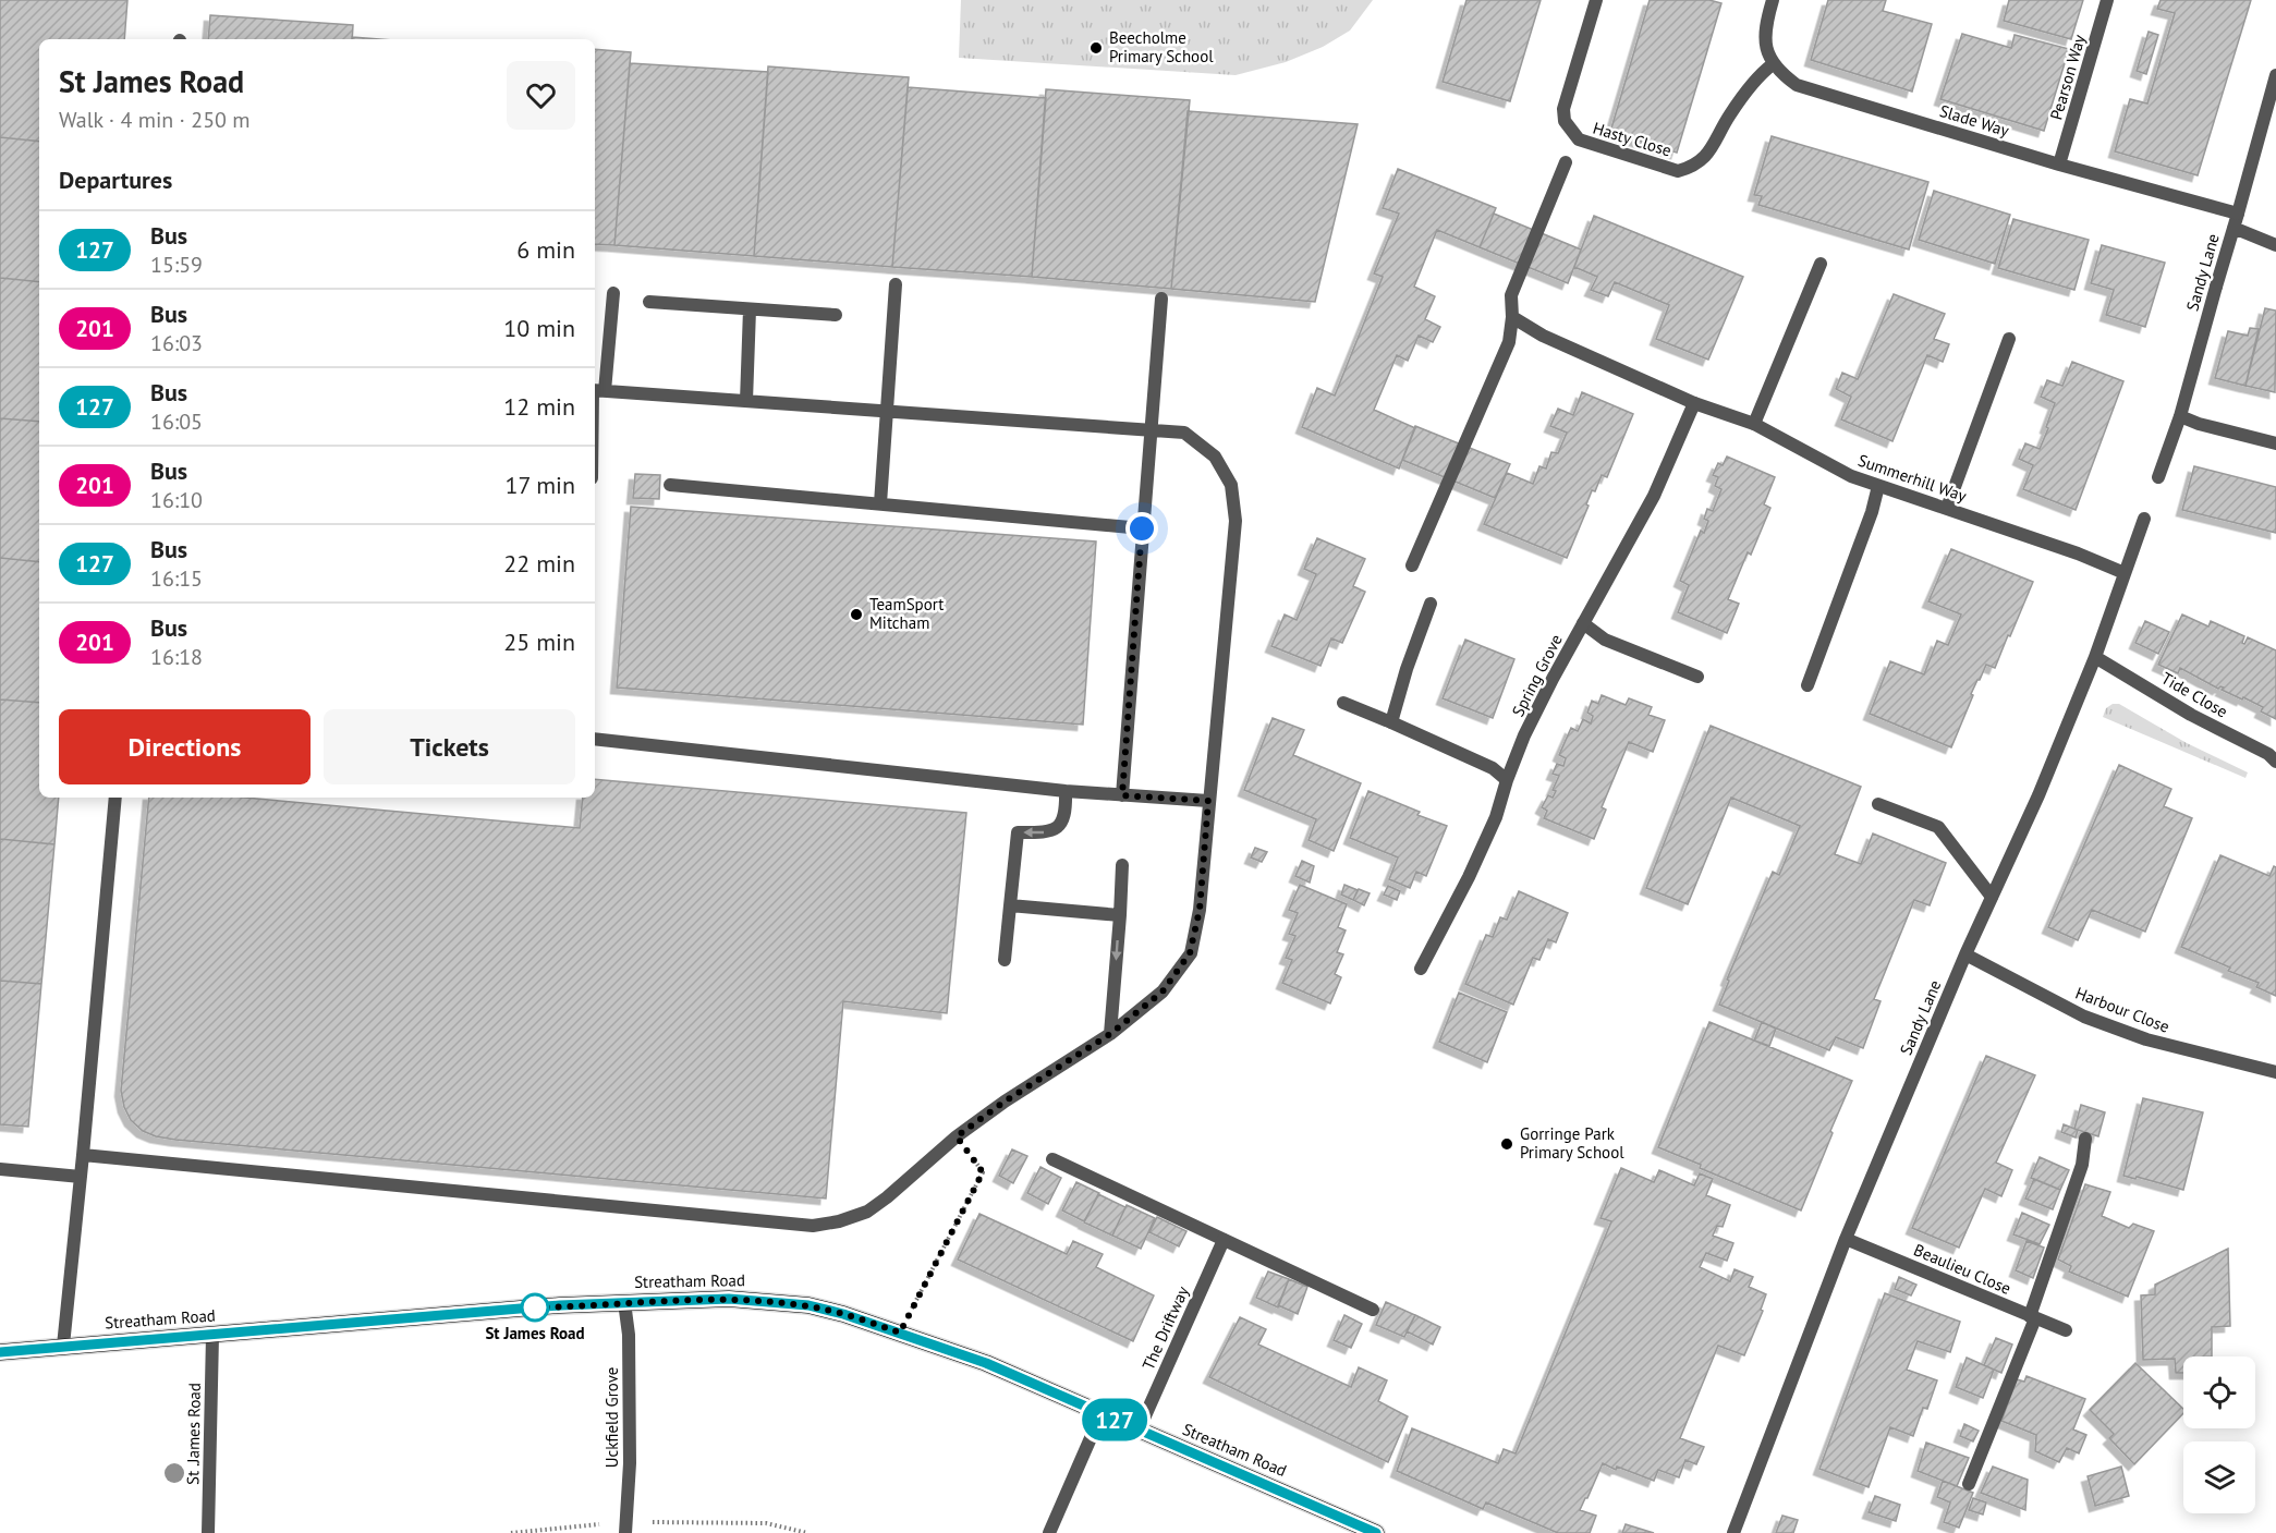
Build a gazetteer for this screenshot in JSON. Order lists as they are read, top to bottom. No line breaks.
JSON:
{"streets":{"main road":["Streatham Road"],"street":["Pearson Way","Slade Way","Hasty Close","Sandy Lane","Summerhill Way","Spring Grove","Tide Close","Harbour Close","Beaulieu Close","The Driftway","Uckfield Grove","St .James Road"]},"crossings":[["Pearson Way","Slade Way"],["Slade Way","Hasty Close"],["Slade Way","Sandy Lane"],["Sandy Lane","Summerhill Way"],["Sandy Lane","Tide Close"],["Sandy Lane","Harbour Close"],["Sandy Lane","Beaulieu Close"],["Summerhill Way","Spring Grove"],["Streatham Road","The Driftway"],["Streatham Road","Uckfield Grove"],["Streatham Road","St .James Road"]],"places":["Beecholme Primary School","TeamSport Mitcham","Gorringe Park Primary School","St James Road"],"lines":["bus line 127"],"page":{"on_map":"127","heading":[["St James Road","Walk · 4 min · 250 m"],"Departures"],"list":[{"mark":"127","name":"Bus","note":"15:59","value":"6 min"},{"mark":"201","name":"Bus","note":"16:03","value":"10 min"},{"mark":"127","name":"Bus","note":"16:05","value":"12 min"},{"mark":"201","name":"Bus","note":"16:10","value":"17 min"},{"mark":"127","name":"Bus","note":"16:15","value":"22 min"},{"mark":"201","name":"Bus","note":"16:18","value":"25 min"}],"buttons":["Directions","Tickets"]}}
